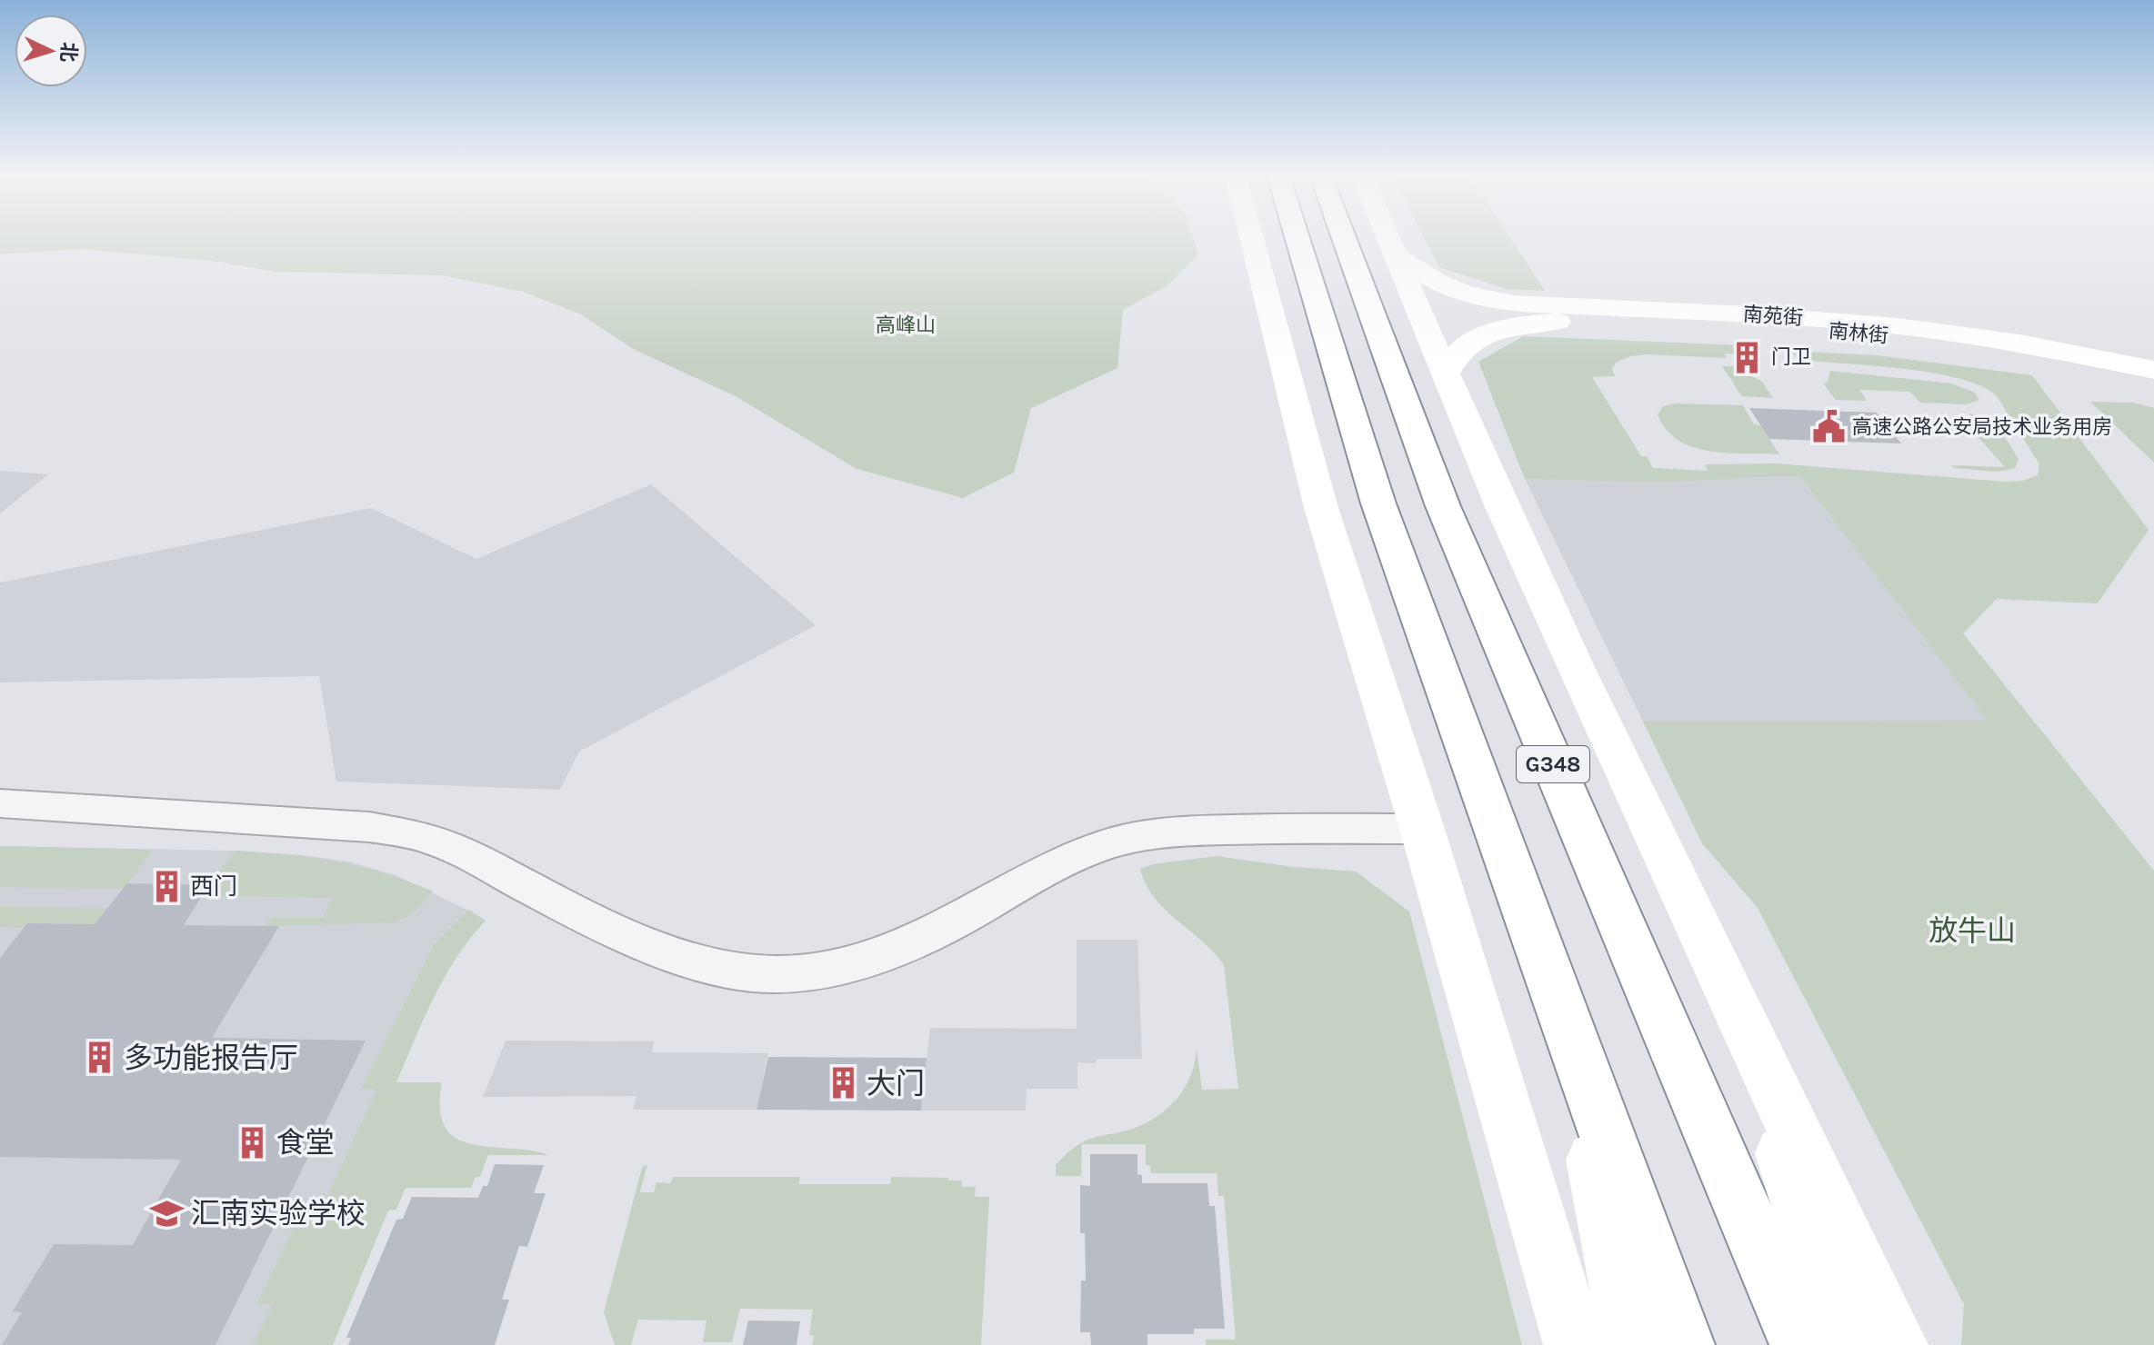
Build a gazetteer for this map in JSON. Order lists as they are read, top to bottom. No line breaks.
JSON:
{"streets":{"main road":["南苑街","南林街","G348"]},"parks":["高峰山","放牛山"],"places":{"building":["门卫","西门","多功能报告厅","大门","食堂"],"public building":["高速公路公安局技术业务用房"],"school or university":["汇南实验学校"]},"north":"right"}
